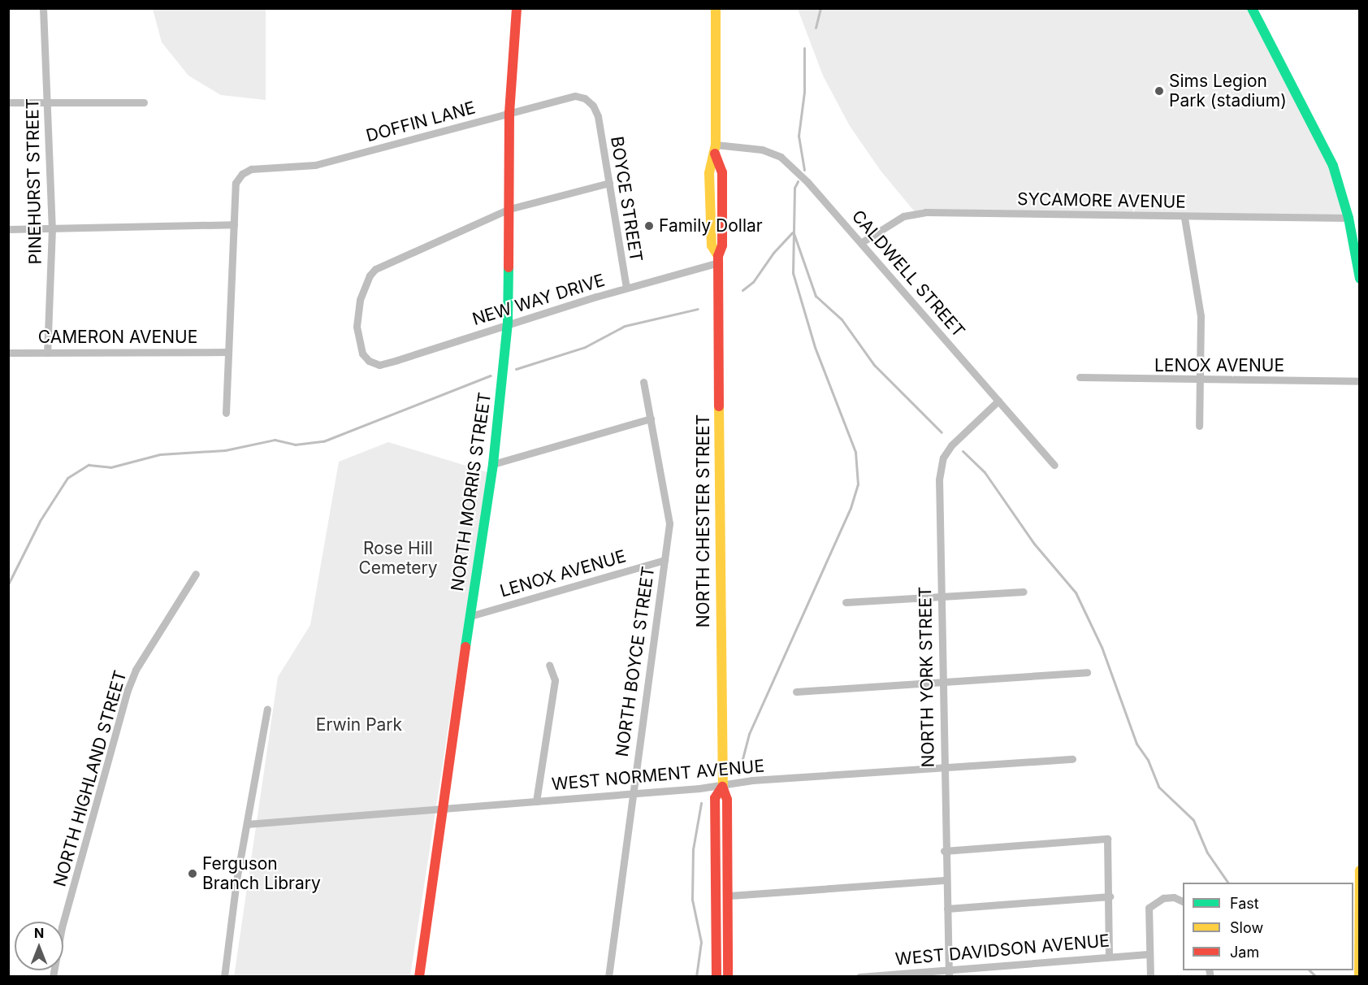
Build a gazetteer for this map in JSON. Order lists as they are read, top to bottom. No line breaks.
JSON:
{"streets":{"main road":["NORTH MORRIS STREET","NORTH CHESTER STREET"],"street":["DOFFIN LANE","PINEHURST STREET","BOYCE STREET","SYCAMORE AVENUE","CALDWELL STREET","NEW WAY DRIVE","CAMERON AVENUE","LENOX AVENUE","NORTH BOYCE STREET","NORTH YORK STREET","WEST NORMENT AVENUE","NORTH HIGHLAND STREET","WEST DAVIDSON AVENUE"]},"crossings":[["DOFFIN LANE","BOYCE STREET"],["DOFFIN LANE","NORTH MORRIS STREET"],["PINEHURST STREET","CAMERON AVENUE"],["BOYCE STREET","NEW WAY DRIVE"],["SYCAMORE AVENUE","CALDWELL STREET"],["CALDWELL STREET","NORTH CHESTER STREET"],["CALDWELL STREET","NORTH YORK STREET"],["NEW WAY DRIVE","NORTH MORRIS STREET"],["NEW WAY DRIVE","NORTH CHESTER STREET"],["LENOX AVENUE","NORTH MORRIS STREET"],["LENOX AVENUE","NORTH BOYCE STREET"],["NORTH MORRIS STREET","WEST NORMENT AVENUE"],["NORTH CHESTER STREET","WEST NORMENT AVENUE"],["NORTH BOYCE STREET","WEST NORMENT AVENUE"],["NORTH YORK STREET","WEST NORMENT AVENUE"],["NORTH YORK STREET","WEST DAVIDSON AVENUE"]],"parks":["Rose Hill Cemetery","Erwin Park"],"places":["Sims Legion Park (stadium)","Family Dollar","Ferguson Branch Library"],"legend":["Fast","Slow","Jam"],"north":"top"}
